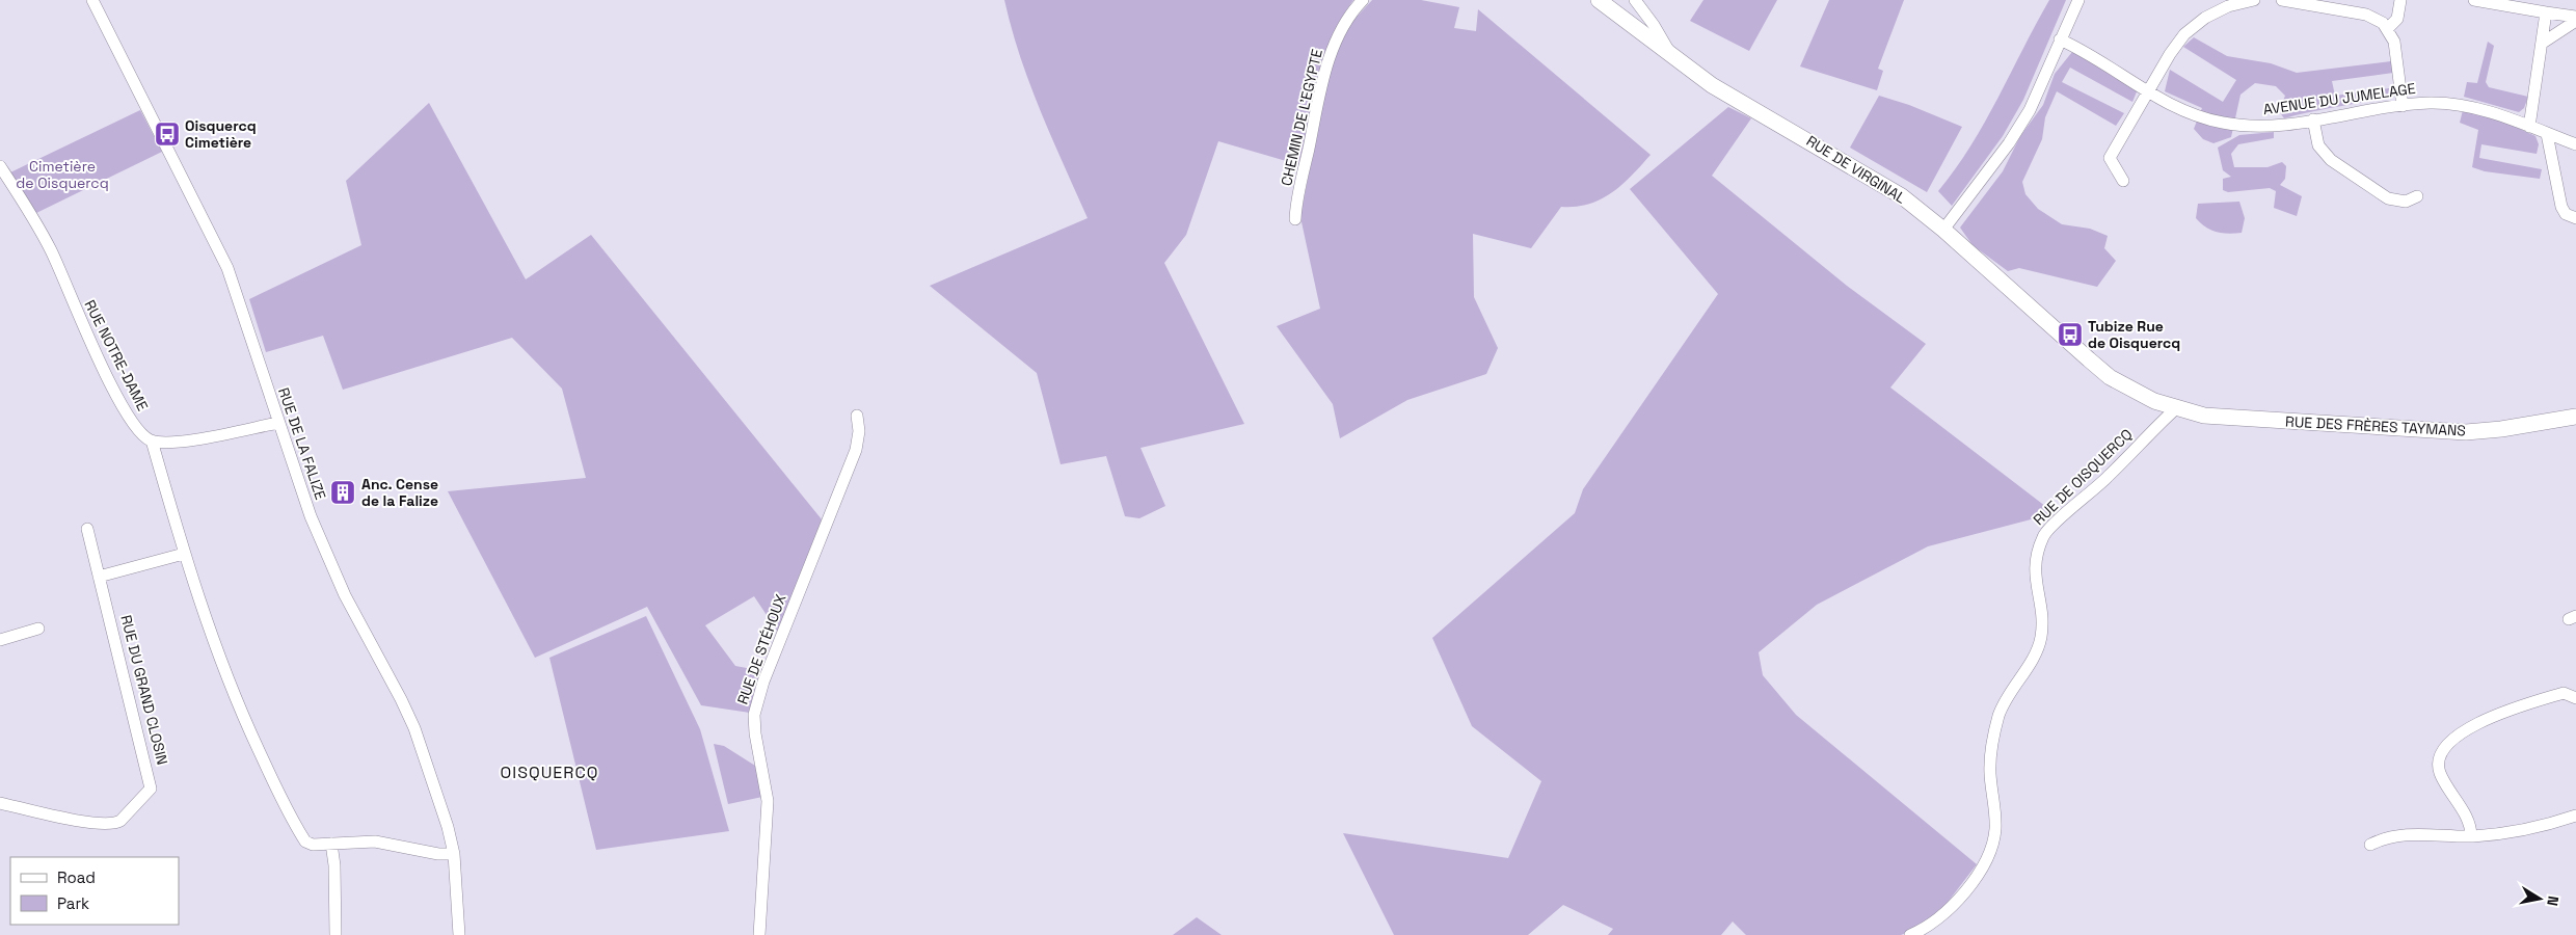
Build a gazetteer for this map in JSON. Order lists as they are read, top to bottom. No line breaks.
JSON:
{"streets":{"street":["AVENUE DU JUMELAGE","CHEMIN DE L'EGYPTE","RUE DE VIRGINAL","RUE NOTRE-DAME","RUE DES FRÈRES TAYMANS","RUE DE LA FALIZE","RUE DE OISQUERCQ","RUE DE STÉHOUX","RUE DU GRAND CLOSIN"]},"crossings":[["RUE DE VIRGINAL","RUE DES FRÈRES TAYMANS"],["RUE DE VIRGINAL","RUE DE OISQUERCQ"],["RUE DES FRÈRES TAYMANS","RUE DE OISQUERCQ"]],"districts":["OISQUERCQ"],"parks":["Cimetière de Oisquercq"],"places":{"bus stop":["Oisquercq Cimetière","Tubize Rue de Oisquercq"],"building":["Anc. Cense de la Falize"]},"legend":["Road","Park"],"north":"right"}
